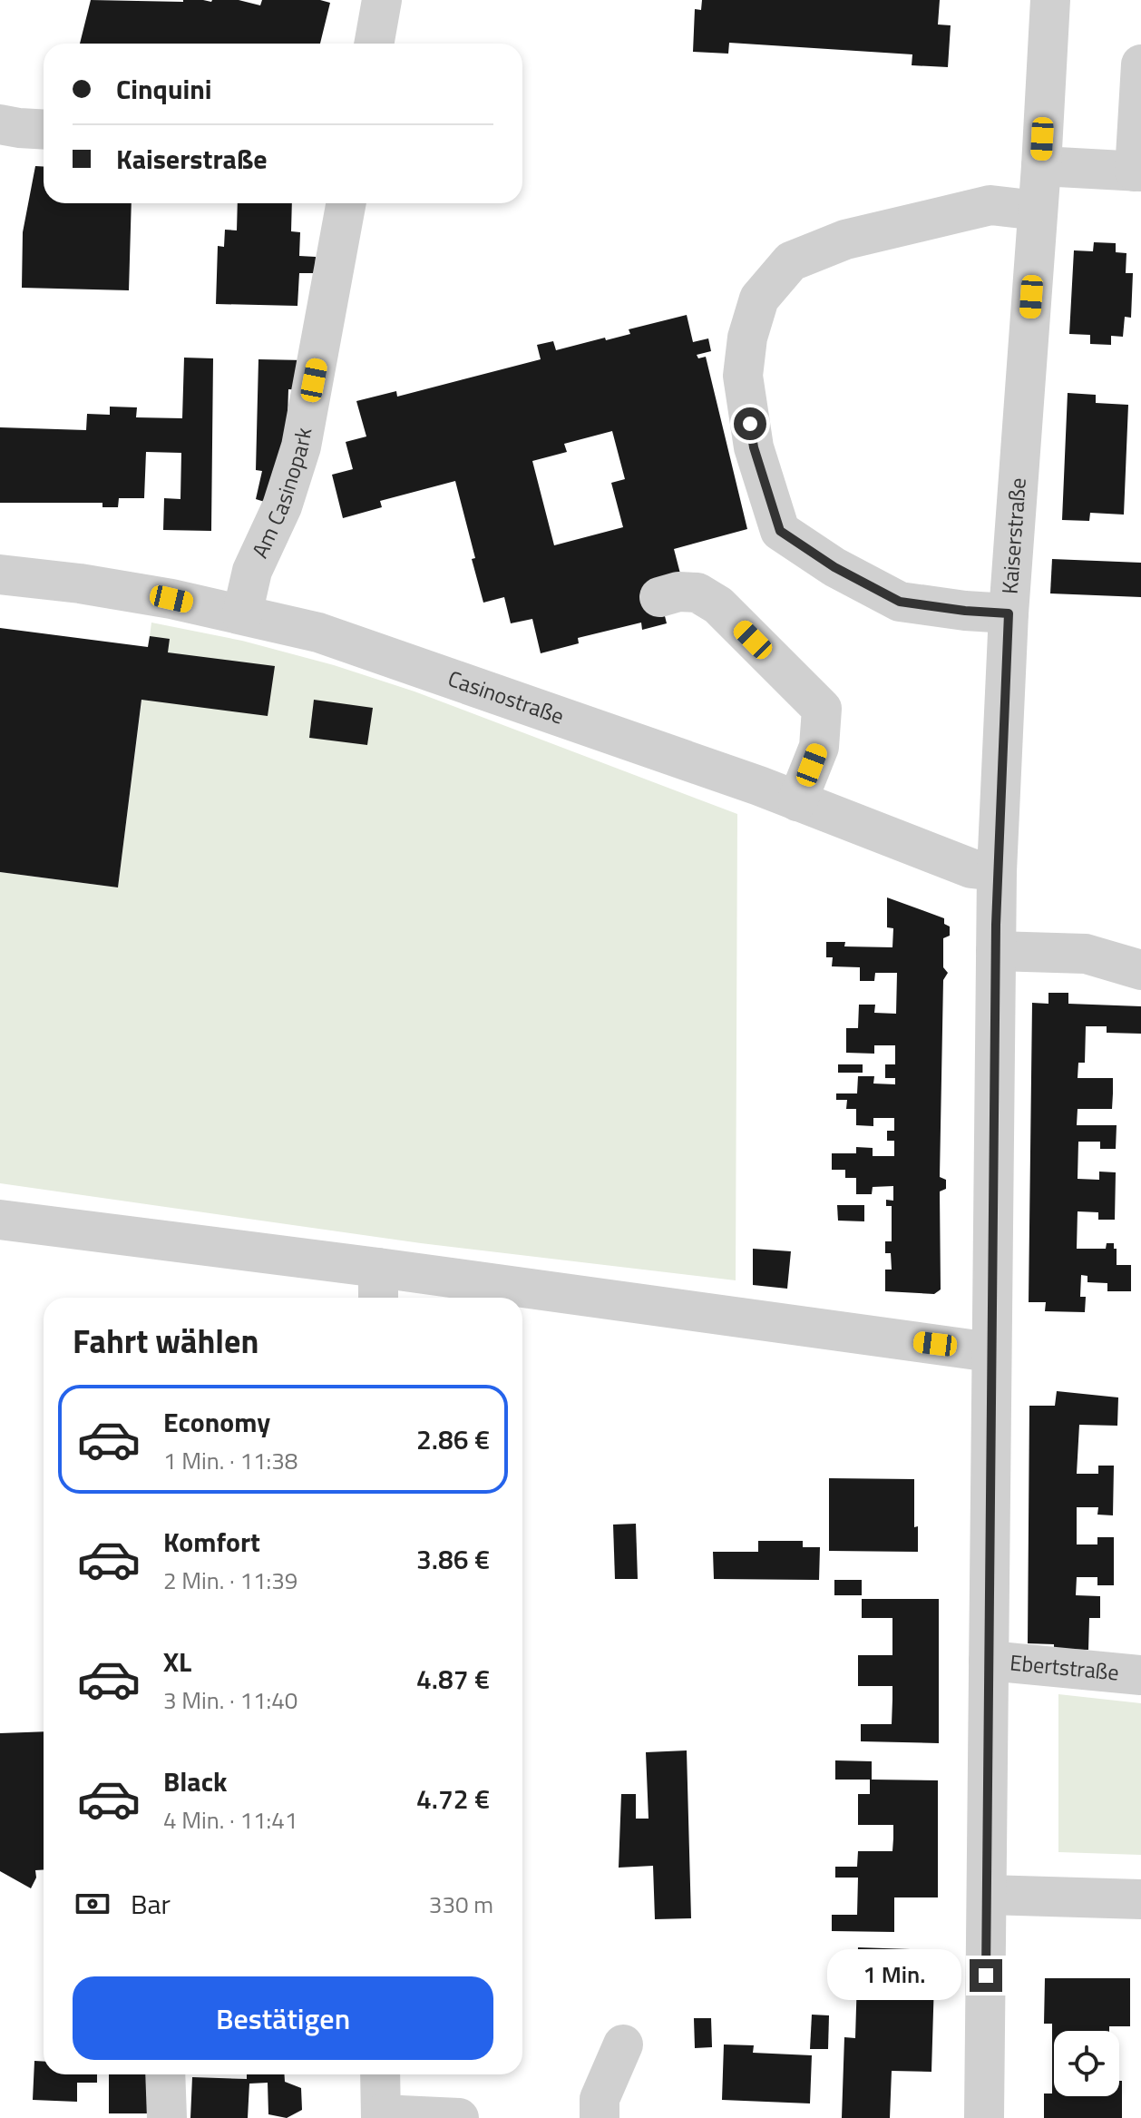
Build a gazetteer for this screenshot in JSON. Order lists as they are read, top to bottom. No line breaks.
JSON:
{"streets":{"street":["Am Casinopark","Kaiserstraße","Casinostraße","Ebertstraße"]},"crossings":[["Am Casinopark","Casinostraße"],["Kaiserstraße","Casinostraße"],["Kaiserstraße","Ebertstraße"]],"page":{"banner":["Cinquini","Kaiserstraße"],"heading":"Fahrt wählen","list":[{"name":"Economy","note":"1 Min. · 11:38","value":"2.86 €"},{"name":"Komfort","note":"2 Min. · 11:39","value":"3.86 €"},{"name":"XL","note":"3 Min. · 11:40","value":"4.87 €"},{"name":"Black","note":"4 Min. · 11:41","value":"4.72 €"}],"pay":["Bar","330 m"],"bubble":"1 Min.","buttons":"Bestätigen"}}
